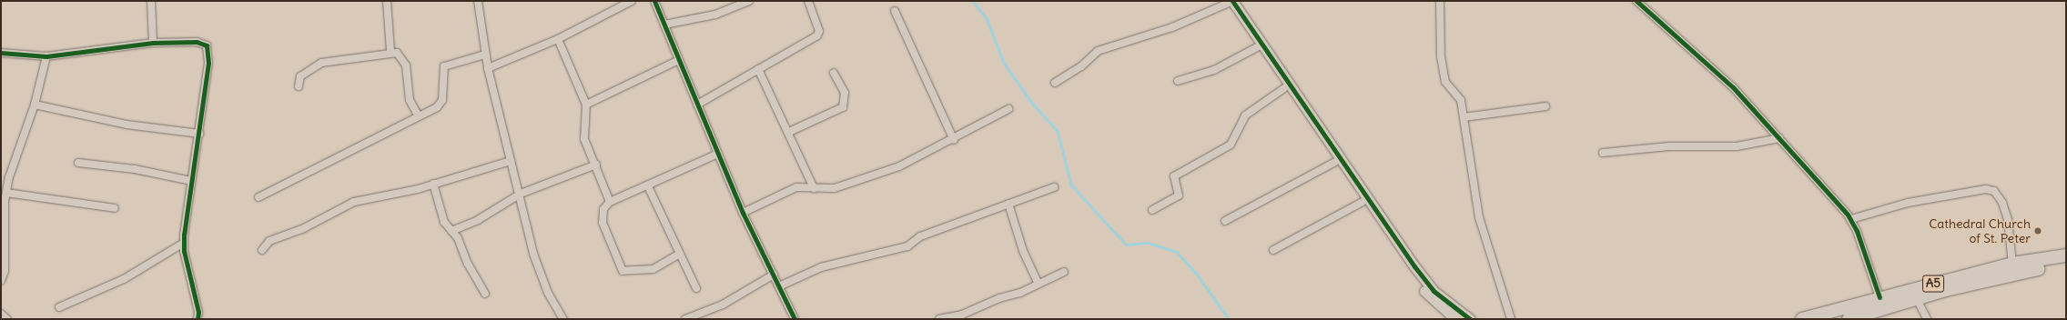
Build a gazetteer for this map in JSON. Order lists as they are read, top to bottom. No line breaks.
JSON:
{"streets":{"highway":["A5"]},"places":["Cathedral Church of St. Peter"]}
